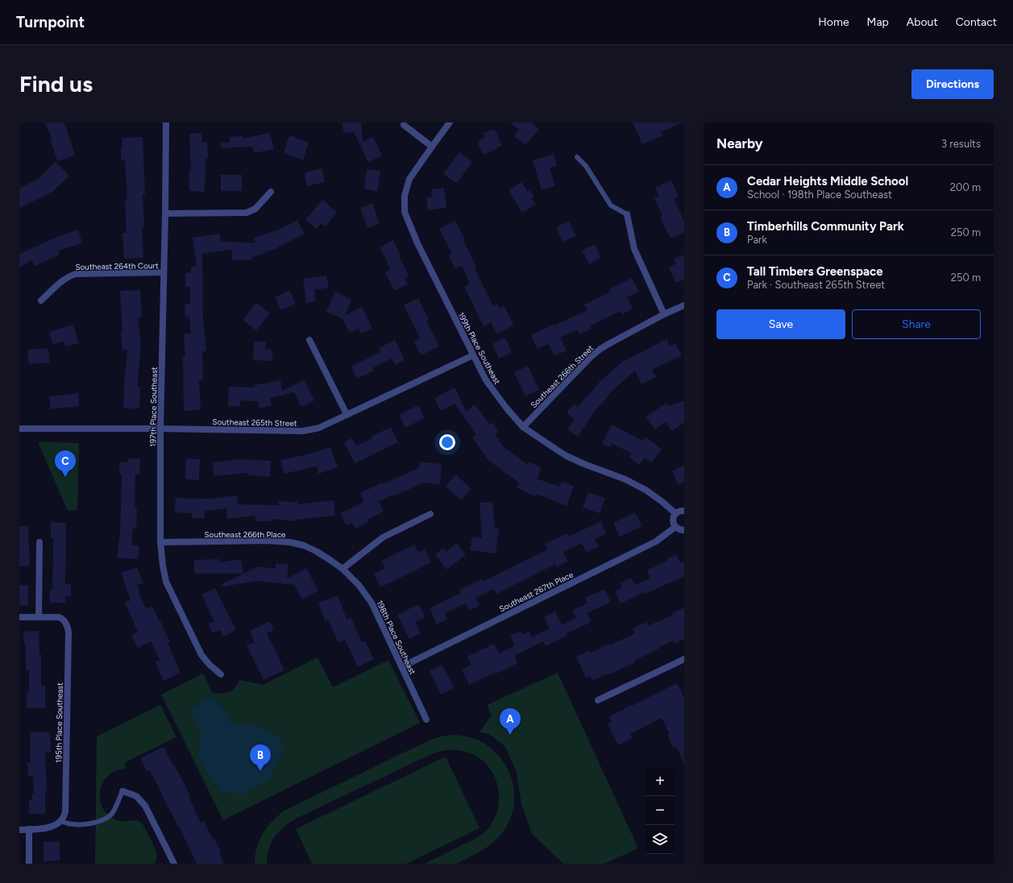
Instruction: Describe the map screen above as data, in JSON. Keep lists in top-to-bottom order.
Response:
{
  "streets": {
    "street": [
      "Southeast 264th Court",
      "199th Place Southeast",
      "Southeast 266th Street",
      "197th Place Southeast",
      "Southeast 265th Street",
      "Southeast 266th Place",
      "Southeast 267th Place",
      "198th Place Southeast",
      "195th Place Southeast"
    ]
  },
  "crossings": [
    ["Southeast 264th Court", "197th Place Southeast"],
    ["199th Place Southeast", "Southeast 266th Street"],
    ["199th Place Southeast", "Southeast 265th Street"],
    ["197th Place Southeast", "Southeast 265th Street"],
    ["197th Place Southeast", "Southeast 266th Place"],
    ["Southeast 266th Place", "198th Place Southeast"],
    ["Southeast 267th Place", "198th Place Southeast"]
  ],
  "page": {
    "header": "Turnpoint",
    "nav": [
      "Home",
      "Map",
      "About",
      "Contact"
    ],
    "buttons": [
      "Directions",
      ["Save", "Share"]
    ],
    "title": "Find us",
    "heading": ["Nearby", "3 results"],
    "list": [
      {
        "mark": "A",
        "name": "Cedar Heights Middle School",
        "note": "School · 198th Place Southeast",
        "value": "200 m"
      },
      {
        "mark": "B",
        "name": "Timberhills Community Park",
        "note": "Park",
        "value": "250 m"
      },
      {
        "mark": "C",
        "name": "Tall Timbers Greenspace",
        "note": "Park · Southeast 265th Street",
        "value": "250 m"
      }
    ],
    "pins": ["C", "A", "B"],
    "map_buttons": ["+", "−"]
  }
}
